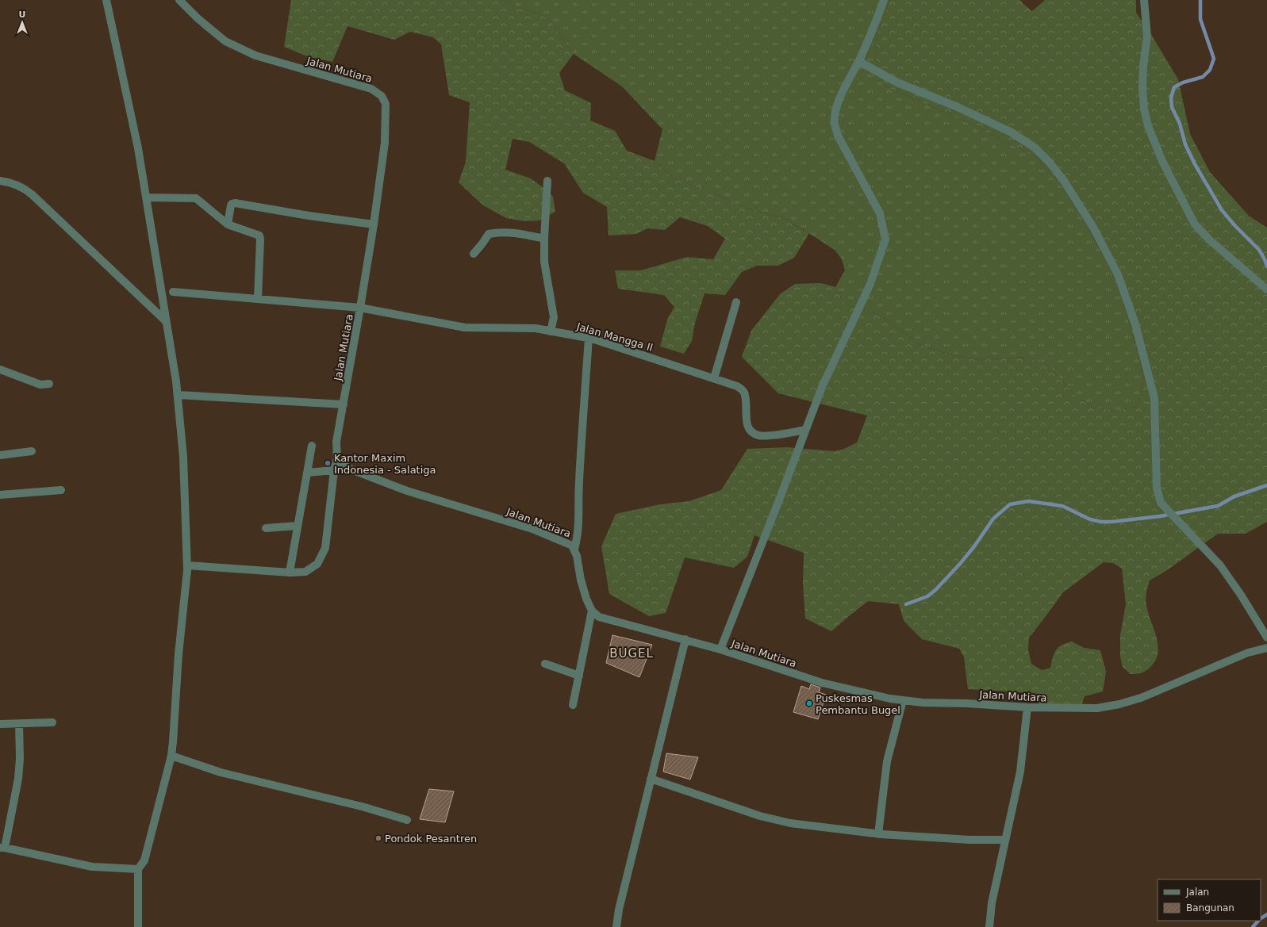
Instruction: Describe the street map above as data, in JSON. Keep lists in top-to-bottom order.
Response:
{
  "streets": {
    "street": ["Jalan Mutiara", "Jalan Mangga II"]
  },
  "crossings": [
    ["Jalan Mutiara", "Jalan Mangga II"]
  ],
  "districts": ["BUGEL"],
  "places": ["Kantor Maxim Indonesia - Salatiga", "Puskesmas Pembantu Bugel", "Pondok Pesantren"],
  "legend": ["Jalan", "Bangunan"],
  "north": "top"
}
